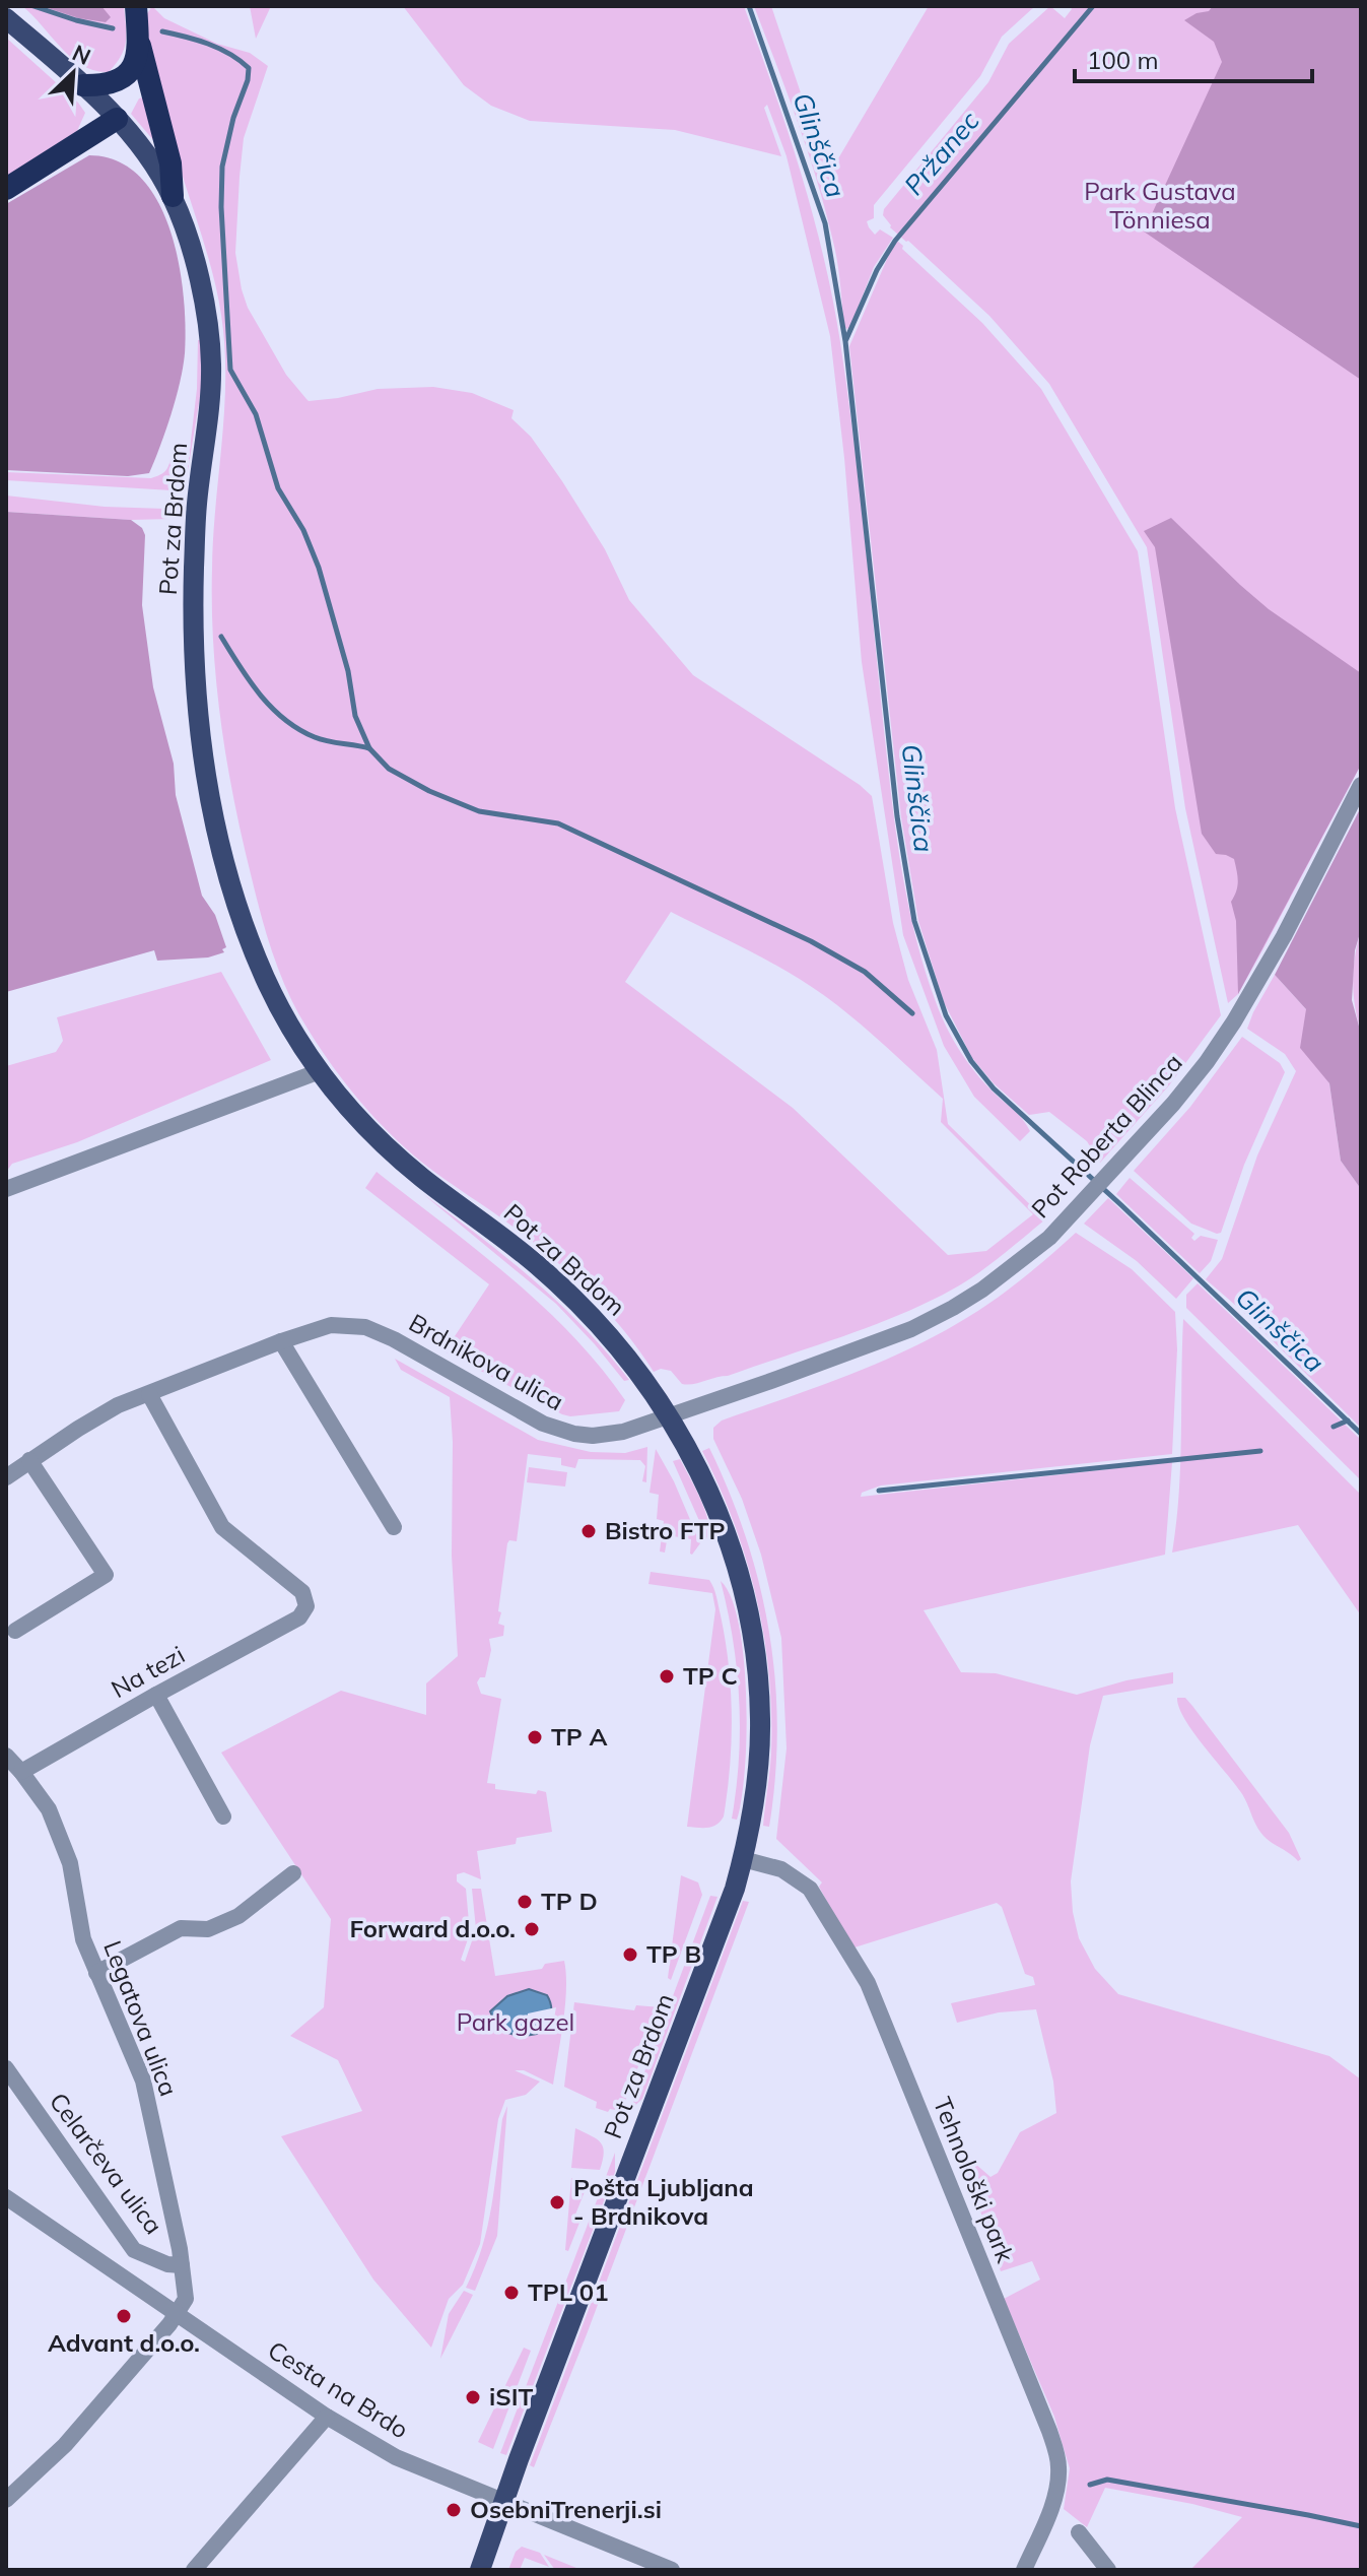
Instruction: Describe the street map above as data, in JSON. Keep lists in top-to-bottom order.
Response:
{
  "streets": {
    "main road": ["Pot za Brdom"],
    "street": [
      "Pot Roberta Blinca",
      "Brdnikova ulica",
      "Na tezi",
      "Legatova ulica",
      "Celarčeva ulica",
      "Tehnološki park",
      "Cesta na Brdo"
    ]
  },
  "crossings": [
    ["Pot za Brdom", "Pot Roberta Blinca"],
    ["Pot za Brdom", "Brdnikova ulica"],
    ["Pot za Brdom", "Tehnološki park"],
    ["Pot za Brdom", "Cesta na Brdo"],
    ["Pot Roberta Blinca", "Brdnikova ulica"],
    ["Brdnikova ulica", "Na tezi"],
    ["Na tezi", "Legatova ulica"],
    ["Legatova ulica", "Celarčeva ulica"],
    ["Legatova ulica", "Cesta na Brdo"]
  ],
  "water": ["Glinščica", "Pržanec"],
  "parks": ["Park Gustava Tönniesa", "Park gazel"],
  "places": [
    "Bistro FTP",
    "TP C",
    "TP A",
    "TP D",
    "Forward d.o.o.",
    "TP B",
    "Pošta Ljubljana - Brdnikova",
    "TPL 01",
    "Advant d.o.o.",
    "iSIT",
    "OsebniTrenerji.si"
  ],
  "scale_bar": "100 m",
  "north": "top right"
}
